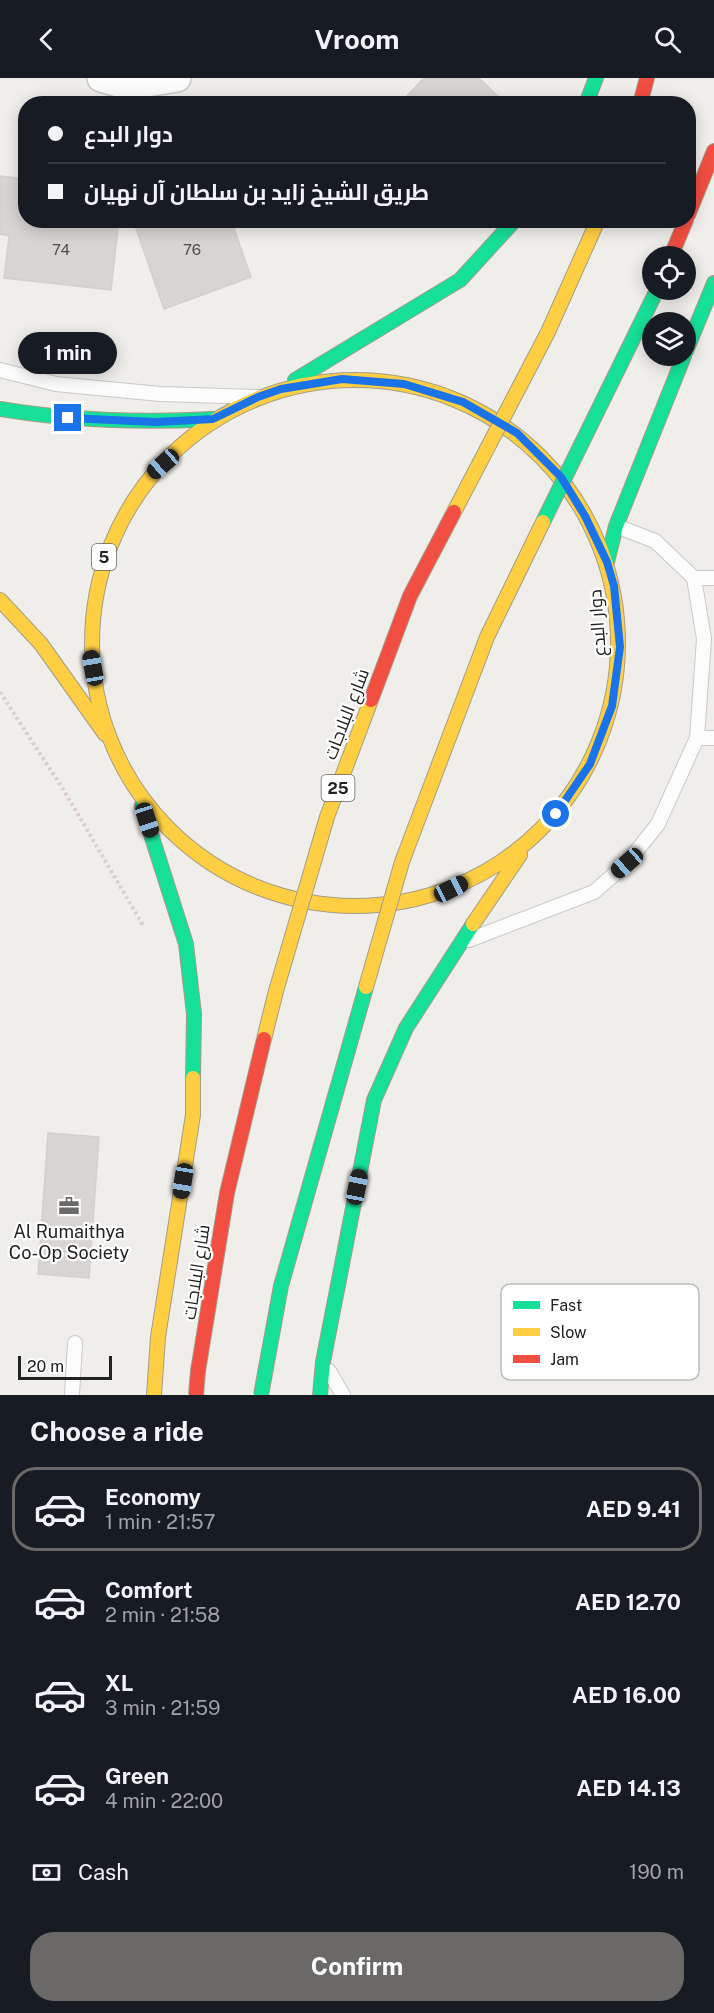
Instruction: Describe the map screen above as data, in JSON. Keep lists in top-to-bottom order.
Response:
{
  "streets": {
    "main road": [
      "5",
      "دوار البدع",
      "شارع البلاجات",
      "25"
    ]
  },
  "crossings": [
    ["5", "دوار البدع"]
  ],
  "places": {
    "office": ["Al Rumaithya Co-Op Society"]
  },
  "house_numbers": ["74", "76"],
  "legend": ["Fast", "Slow", "Jam"],
  "scale_bar": "20 m",
  "page": {
    "header": "Vroom",
    "banner": ["دوار البدع", "طريق الشيخ زايد بن سلطان آل نهيان"],
    "bubble": "1 min",
    "scale": "20 m",
    "heading": "Choose a ride",
    "list": [
      {
        "name": "Economy",
        "note": "1 min · 21:57",
        "value": "AED 9.41"
      },
      {
        "name": "Comfort",
        "note": "2 min · 21:58",
        "value": "AED 12.70"
      },
      {
        "name": "XL",
        "note": "3 min · 21:59",
        "value": "AED 16.00"
      },
      {
        "name": "Green",
        "note": "4 min · 22:00",
        "value": "AED 14.13"
      }
    ],
    "pay": ["Cash", "190 m"],
    "buttons": "Confirm"
  }
}
